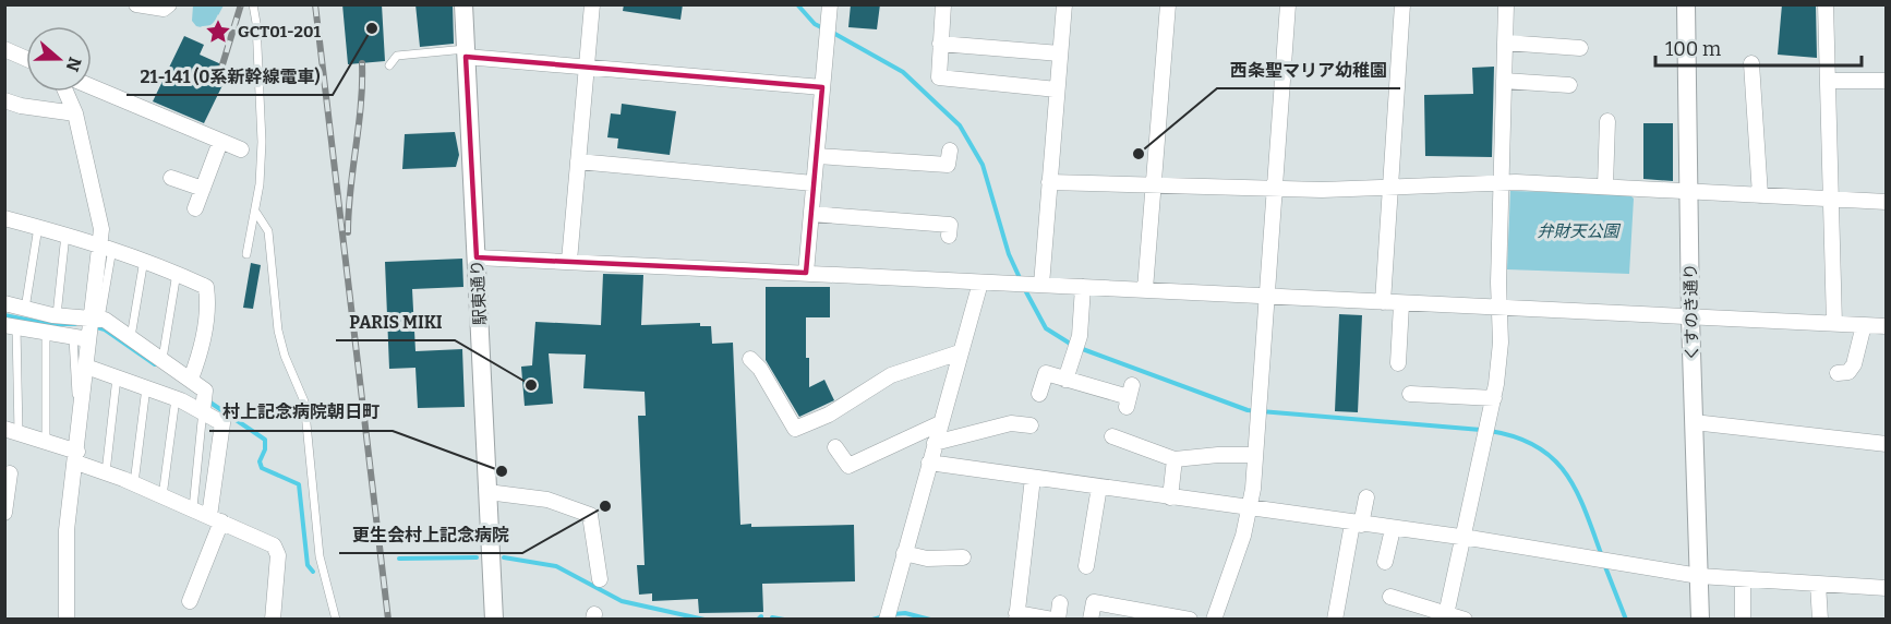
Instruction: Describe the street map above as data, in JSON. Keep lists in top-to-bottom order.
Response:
{
  "streets": {
    "street": ["駅東通り", "くすのき通り"]
  },
  "parks": ["弁財天公園"],
  "places": {
    "other": [
      "21-141 (0系新幹線電車)",
      "西条聖マリア幼稚園",
      "PARIS MIKI",
      "村上記念病院朝日町",
      "更生会村上記念病院"
    ],
    "place": ["GCT01-201"]
  },
  "scale_bar": "100 m",
  "north": "right"
}
